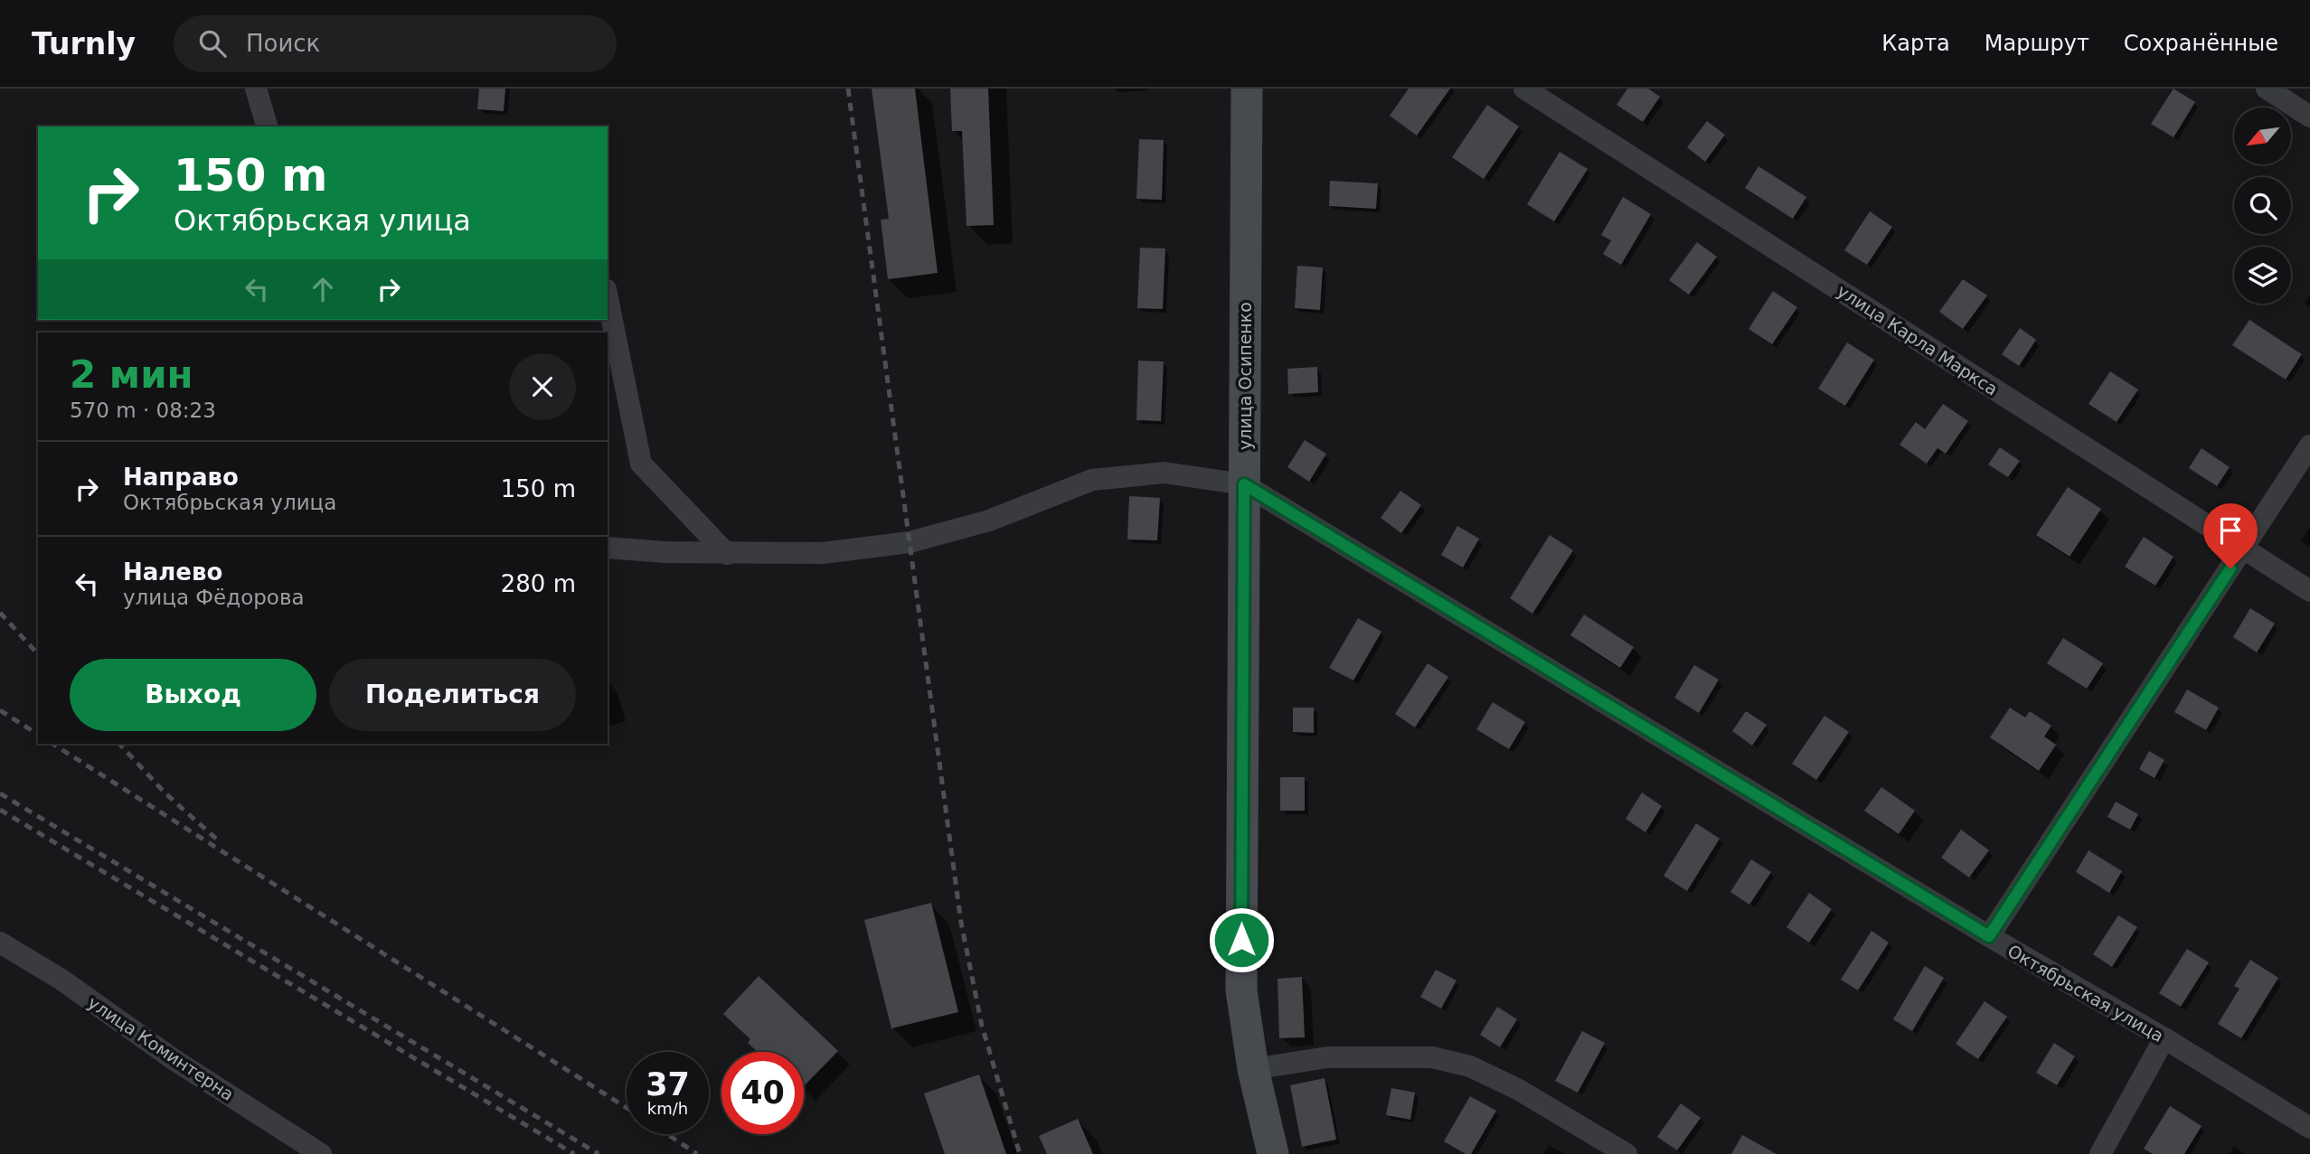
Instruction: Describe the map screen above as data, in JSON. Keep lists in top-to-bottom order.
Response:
{
  "streets": {
    "street": [
      "улица Карла Маркса",
      "улица Осипенко",
      "Октябрьская улица",
      "улица Коминтерна"
    ]
  },
  "crossings": [
    ["улица Осипенко", "Октябрьская улица"]
  ],
  "north": "bottom left",
  "page": {
    "header": "Turnly",
    "search": "Поиск",
    "nav": ["Карта", "Маршрут", "Сохранённые"],
    "turn": ["150 m", "Октябрьская улица"],
    "heading": ["2 мин", "570 m · 08:23"],
    "list": [
      {
        "name": "Направо",
        "note": "Октябрьская улица",
        "value": "150 m"
      },
      {
        "name": "Налево",
        "note": "улица Фёдорова",
        "value": "280 m"
      }
    ],
    "buttons": ["Выход", "Поделиться"],
    "speed": "37 km/h",
    "limit": "40"
  }
}
